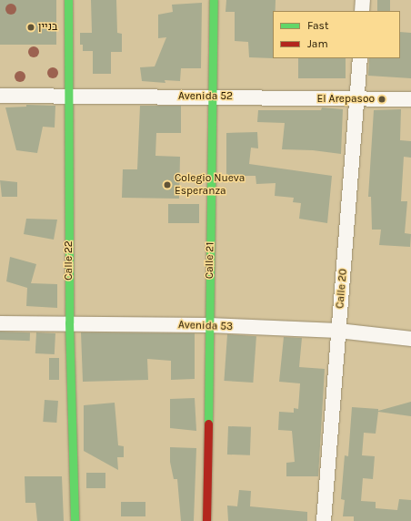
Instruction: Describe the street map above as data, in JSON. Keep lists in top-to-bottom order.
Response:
{
  "streets": {
    "street": [
      "Avenida 52",
      "Calle 22",
      "Calle 21",
      "Calle 20",
      "Avenida 53"
    ]
  },
  "crossings": [
    ["Avenida 52", "Calle 22"],
    ["Avenida 52", "Calle 21"],
    ["Avenida 52", "Calle 20"],
    ["Calle 22", "Avenida 53"],
    ["Calle 21", "Avenida 53"],
    ["Calle 20", "Avenida 53"]
  ],
  "places": ["בניין", "El Arepasoo", "Colegio Nueva Esperanza"],
  "legend": ["Fast", "Jam"]
}
